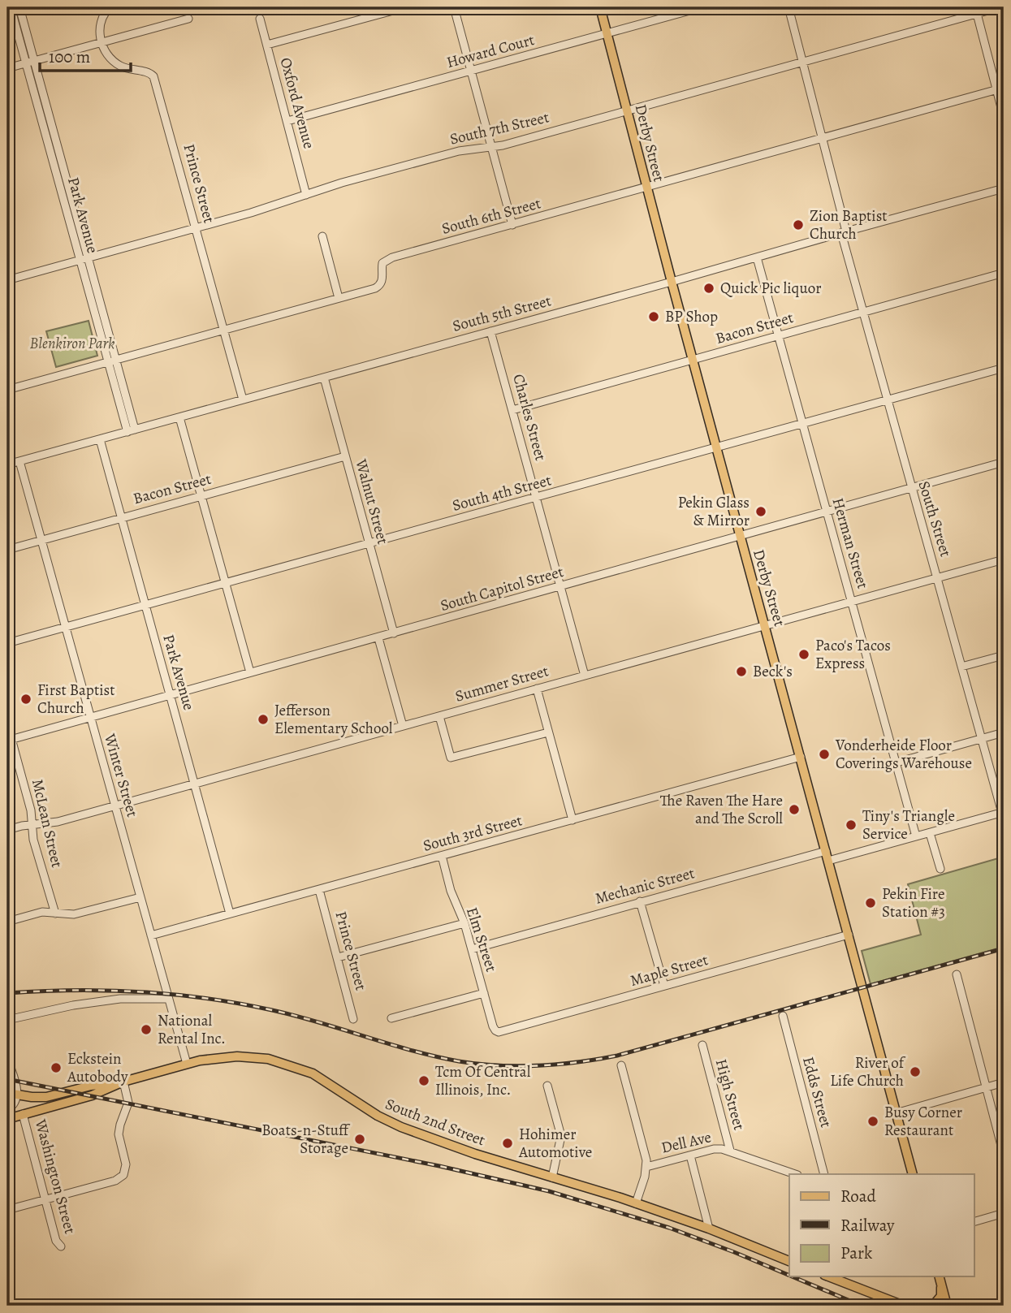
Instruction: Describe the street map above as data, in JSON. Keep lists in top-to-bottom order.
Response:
{
  "streets": {
    "main road": ["Derby Street", "South 2nd Street"],
    "street": [
      "Howard Court",
      "Oxford Avenue",
      "South 7th Street",
      "Prince Street",
      "Park Avenue",
      "South 6th Street",
      "South 5th Street",
      "Bacon Street",
      "Charles Street",
      "South 4th Street",
      "Walnut Street",
      "South Street",
      "Herman Street",
      "South Capitol Street",
      "Summer Street",
      "Winter Street",
      "McLean Street",
      "South 3rd Street",
      "Mechanic Street",
      "Elm Street",
      "Maple Street",
      "Edds Street",
      "High Street",
      "Dell Ave",
      "Washington Street"
    ]
  },
  "crossings": [
    ["Howard Court", "Oxford Avenue"],
    ["Howard Court", "Derby Street"],
    ["Oxford Avenue", "South 7th Street"],
    ["South 7th Street", "Derby Street"],
    ["South 7th Street", "Prince Street"],
    ["South 7th Street", "Park Avenue"],
    ["South 7th Street", "South Street"],
    ["Derby Street", "South 6th Street"],
    ["Derby Street", "South 5th Street"],
    ["Derby Street", "Bacon Street"],
    ["Derby Street", "South 4th Street"],
    ["Derby Street", "South Capitol Street"],
    ["Derby Street", "Summer Street"],
    ["Derby Street", "South 3rd Street"],
    ["Derby Street", "Mechanic Street"],
    ["Derby Street", "Maple Street"],
    ["Prince Street", "South 6th Street"],
    ["Prince Street", "South 5th Street"],
    ["Prince Street", "South 3rd Street"],
    ["Park Avenue", "South 6th Street"],
    ["Park Avenue", "South 5th Street"],
    ["Park Avenue", "Bacon Street"],
    ["Park Avenue", "South 4th Street"],
    ["Park Avenue", "South Capitol Street"],
    ["Park Avenue", "Summer Street"],
    ["Park Avenue", "South 3rd Street"],
    ["South 6th Street", "South Street"],
    ["South 5th Street", "Charles Street"],
    ["South 5th Street", "Walnut Street"],
    ["South 5th Street", "South Street"],
    ["South 5th Street", "Herman Street"],
    ["South 5th Street", "Winter Street"],
    ["Bacon Street", "Charles Street"],
    ["Bacon Street", "Walnut Street"],
    ["Bacon Street", "South Street"],
    ["Bacon Street", "Herman Street"],
    ["Bacon Street", "Winter Street"],
    ["Charles Street", "South 4th Street"],
    ["Charles Street", "South Capitol Street"],
    ["Charles Street", "Summer Street"],
    ["South 4th Street", "Walnut Street"],
    ["South 4th Street", "South Street"],
    ["South 4th Street", "Herman Street"],
    ["South 4th Street", "Winter Street"],
    ["Walnut Street", "South Capitol Street"],
    ["South Street", "South Capitol Street"],
    ["South Street", "Summer Street"],
    ["Herman Street", "South Capitol Street"],
    ["Herman Street", "Summer Street"],
    ["South Capitol Street", "Winter Street"],
    ["South Capitol Street", "McLean Street"],
    ["Summer Street", "Winter Street"],
    ["Summer Street", "McLean Street"],
    ["Winter Street", "South 3rd Street"],
    ["Winter Street", "South 2nd Street"],
    ["South 3rd Street", "Elm Street"],
    ["Mechanic Street", "Elm Street"],
    ["Elm Street", "Maple Street"],
    ["High Street", "Dell Ave"],
    ["South 2nd Street", "Washington Street"]
  ],
  "parks": ["Blenkiron Park"],
  "places": [
    "Zion Baptist Church",
    "Quick Pic liquor",
    "BP Shop",
    "Pekin Glass & Mirror",
    "Paco's Tacos Express",
    "Beck's",
    "First Baptist Church",
    "Jefferson Elementary School",
    "Vonderheide Floor Coverings Warehouse",
    "The Raven The Hare and The Scroll",
    "Tiny's Triangle Service",
    "Pekin Fire Station #3",
    "National Rental Inc.",
    "Eckstein Autobody",
    "River of Life Church",
    "Tcm Of Central Illinois, Inc.",
    "Busy Corner Restaurant",
    "Boats-n-Stuff Storage",
    "Hohimer Automotive"
  ],
  "legend": ["Road", "Railway", "Park"],
  "scale_bar": "100 m"
}
